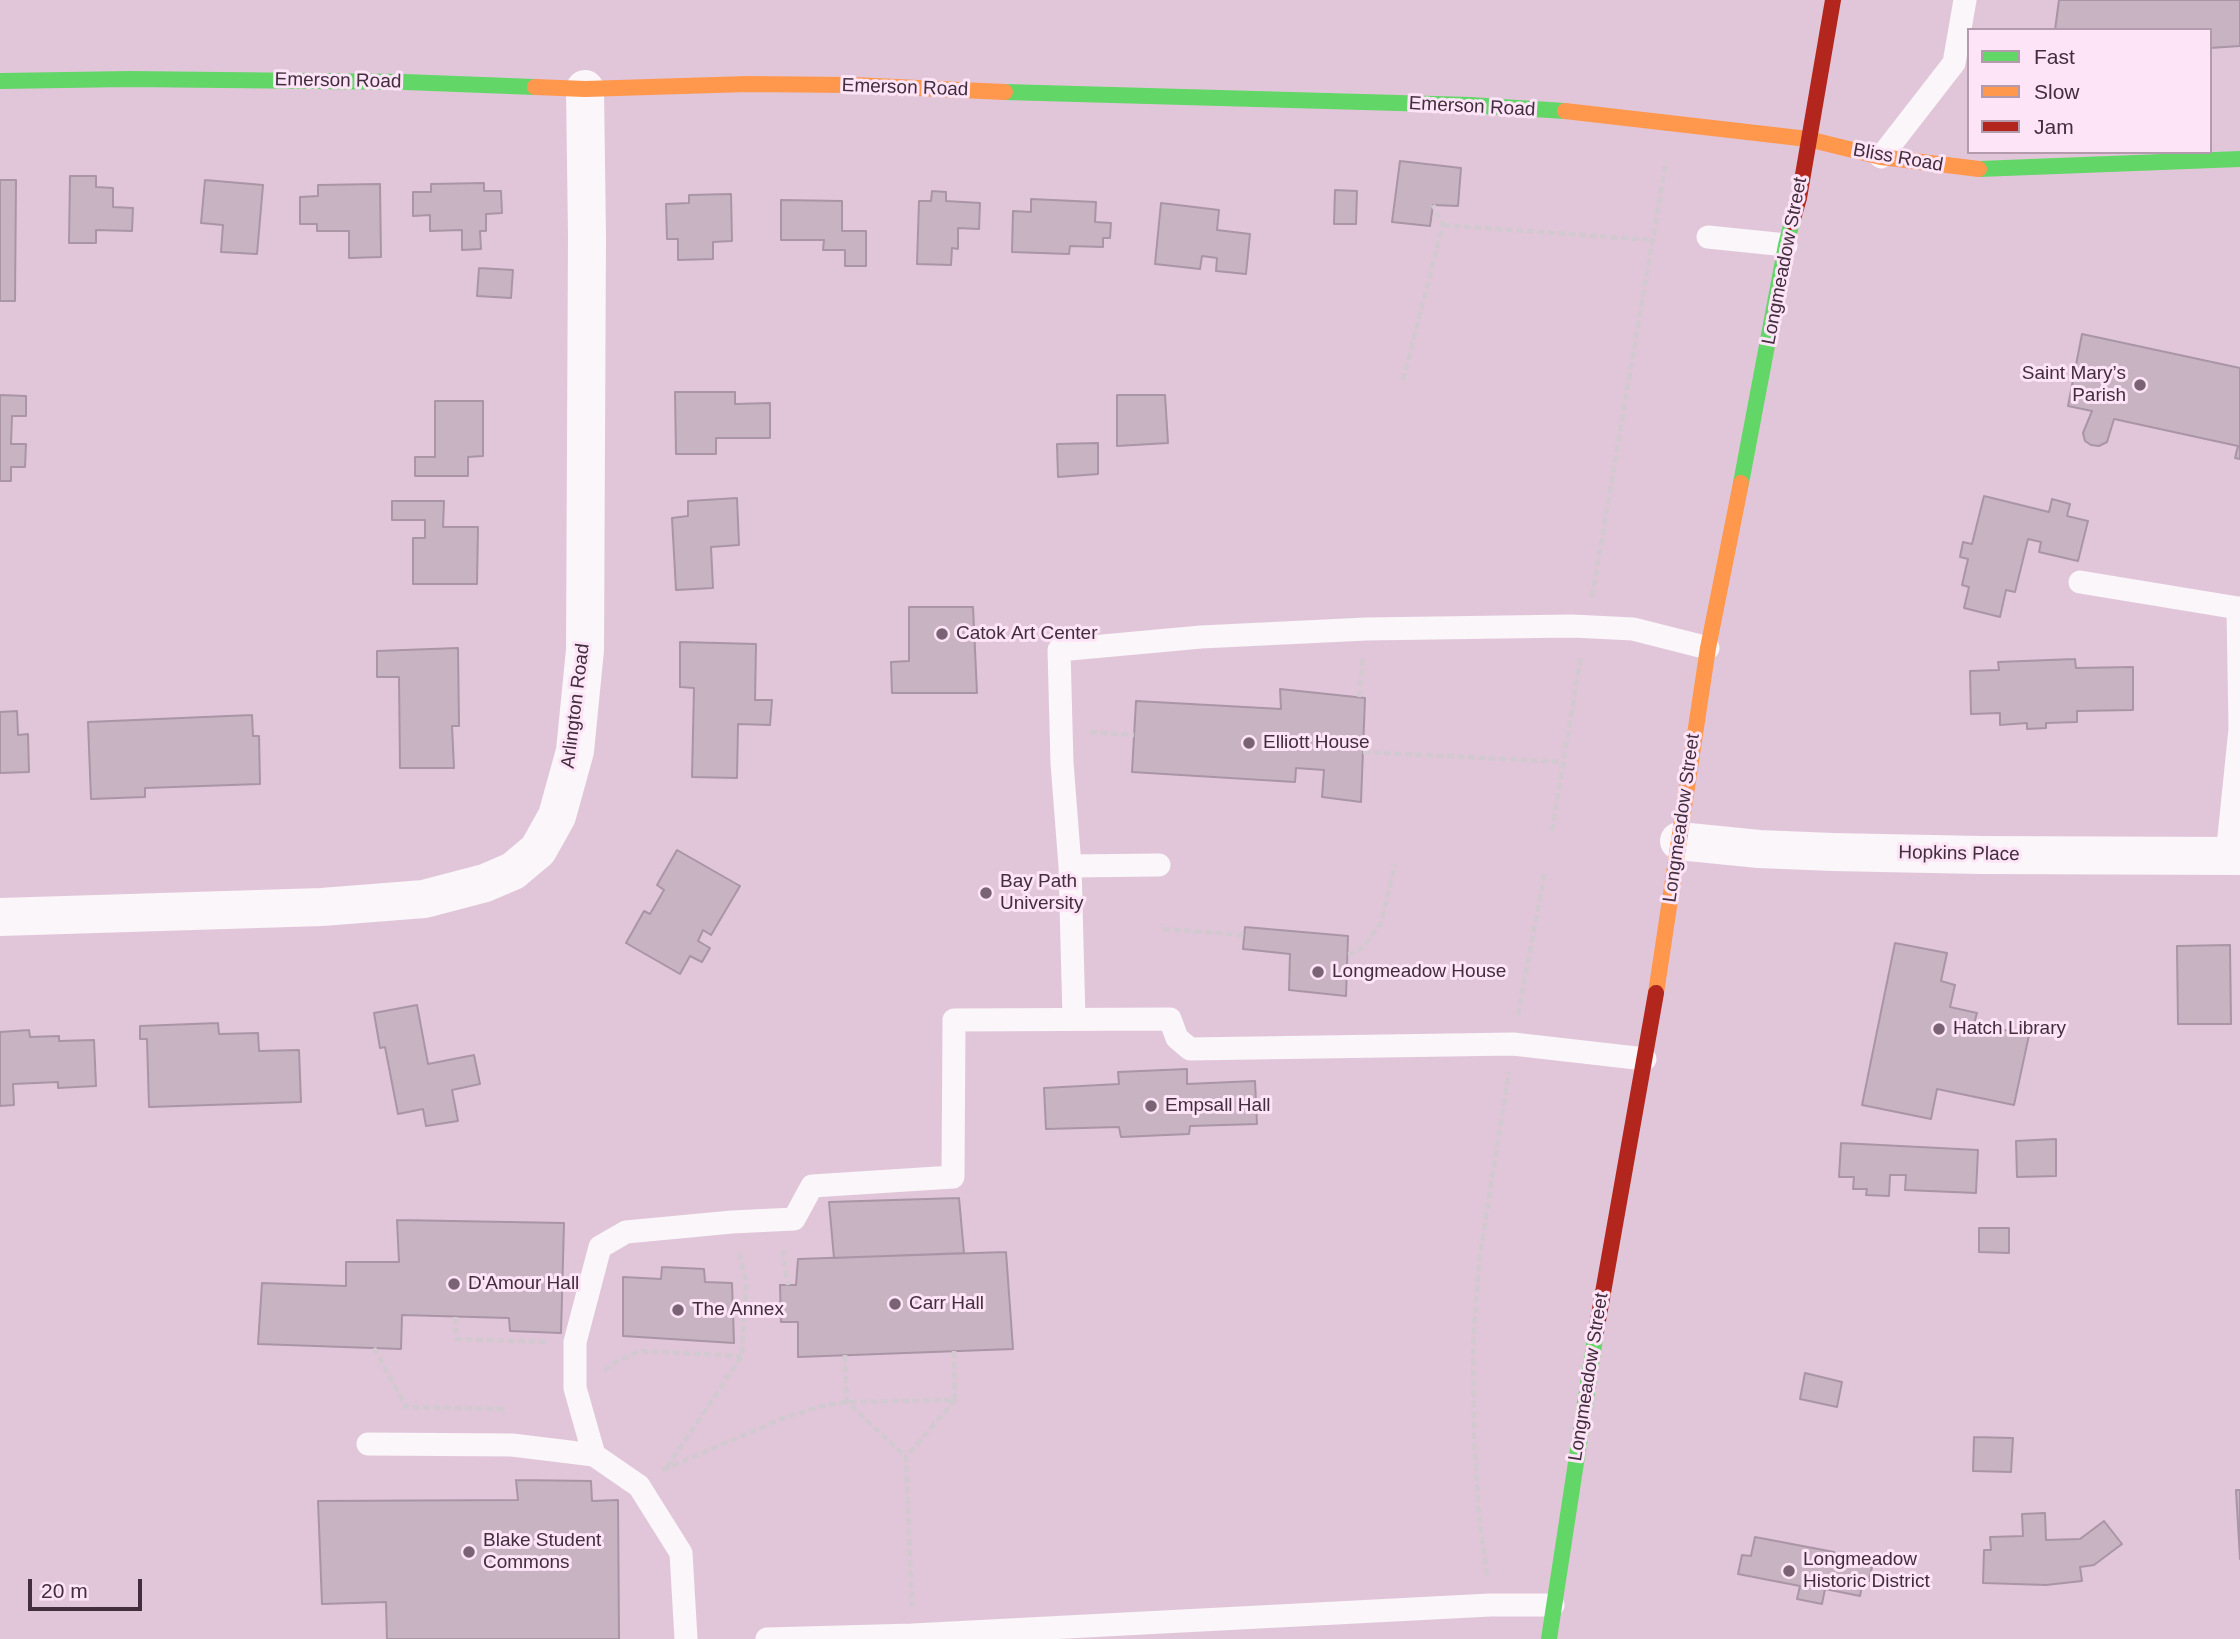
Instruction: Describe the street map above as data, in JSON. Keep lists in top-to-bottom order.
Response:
{
  "streets": {
    "main road": ["Emerson Road", "Bliss Road", "Longmeadow Street"],
    "street": ["Arlington Road", "Hopkins Place"]
  },
  "crossings": [
    ["Emerson Road", "Bliss Road"],
    ["Emerson Road", "Longmeadow Street"],
    ["Emerson Road", "Arlington Road"],
    ["Bliss Road", "Longmeadow Street"],
    ["Longmeadow Street", "Hopkins Place"]
  ],
  "places": [
    "Saint Mary’s Parish",
    "Catok Art Center",
    "Elliott House",
    "Bay Path University",
    "Longmeadow House",
    "Hatch Library",
    "Empsall Hall",
    "D'Amour Hall",
    "Carr Hall",
    "The Annex",
    "Blake Student Commons",
    "Longmeadow Historic District"
  ],
  "legend": ["Fast", "Slow", "Jam"],
  "scale_bar": "20 m"
}
